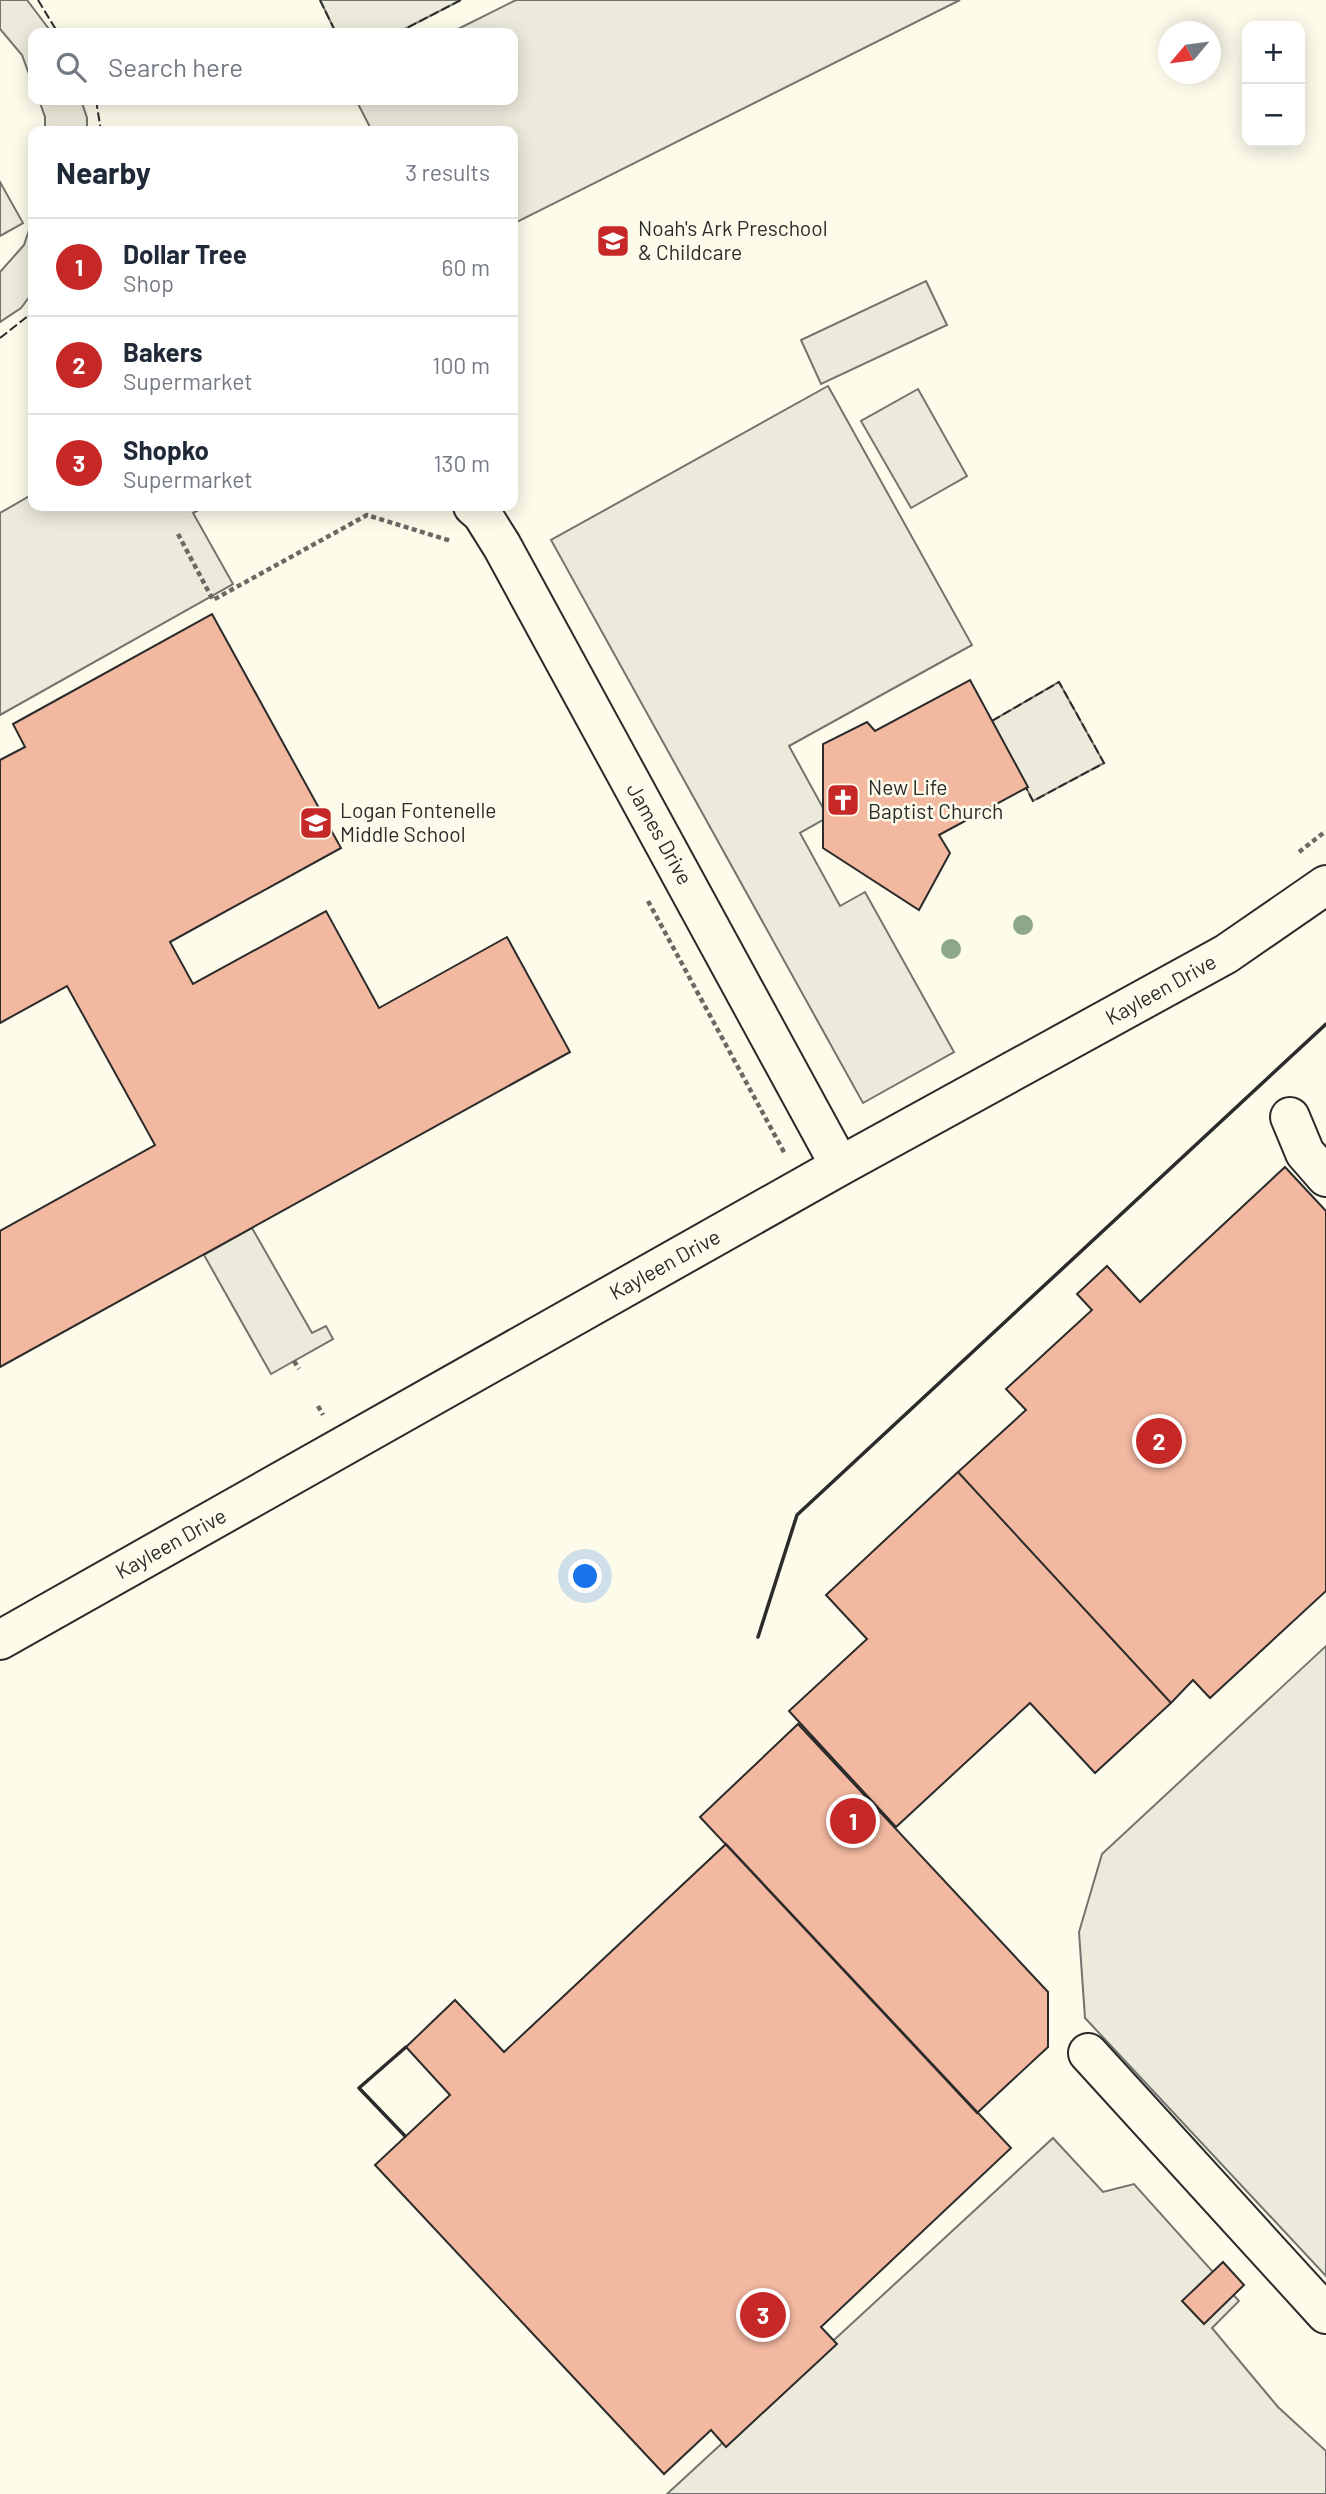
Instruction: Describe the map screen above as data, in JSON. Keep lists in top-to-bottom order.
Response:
{
  "streets": {
    "street": ["James Drive", "Kayleen Drive"]
  },
  "crossings": [
    ["James Drive", "Kayleen Drive"]
  ],
  "places": {
    "school or university": ["Noah's Ark Preschool & Childcare", "Logan Fontenelle Middle School"],
    "church": ["New Life Baptist Church"]
  },
  "north": "bottom left",
  "page": {
    "map_buttons": ["+", "−"],
    "search": "Search here",
    "heading": ["Nearby", "3 results"],
    "list": [
      {
        "mark": "1",
        "name": "Dollar Tree",
        "note": "Shop",
        "value": "60 m"
      },
      {
        "mark": "2",
        "name": "Bakers",
        "note": "Supermarket",
        "value": "100 m"
      },
      {
        "mark": "3",
        "name": "Shopko",
        "note": "Supermarket",
        "value": "130 m"
      }
    ],
    "pins": ["2", "1", "3"]
  }
}
